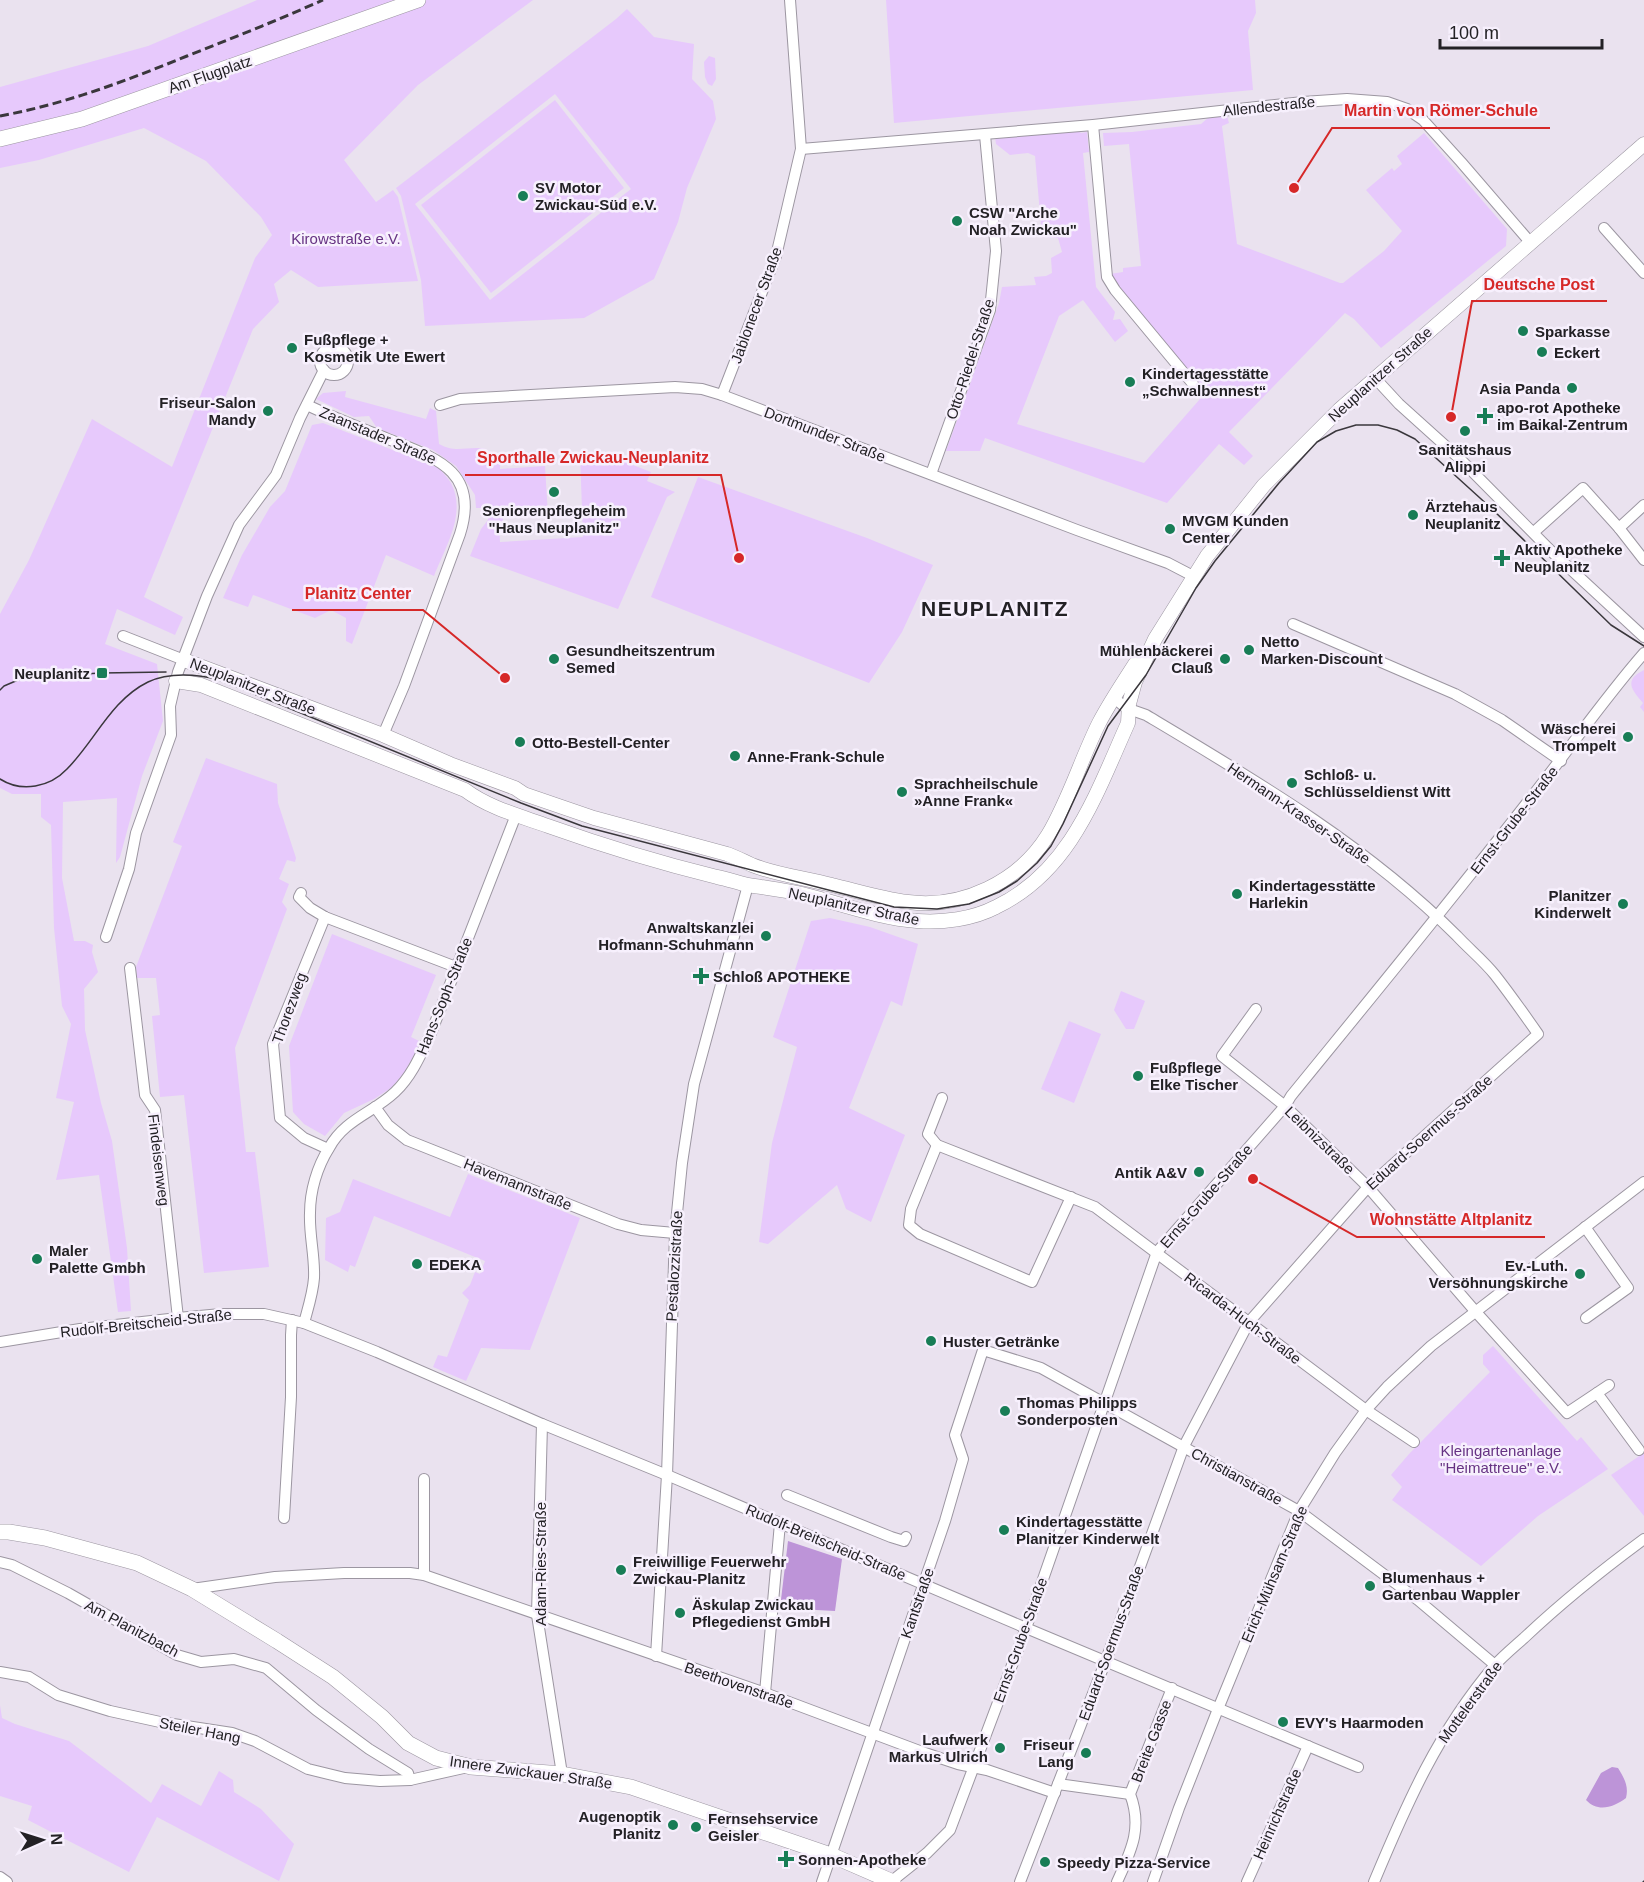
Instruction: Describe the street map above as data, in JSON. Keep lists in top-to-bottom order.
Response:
{
  "streets": {
    "main road": ["Am Flugplatz", "Innere Zwickauer Straße"],
    "street": [
      "Allendestraße",
      "Jablonecer Straße",
      "Otto-Riedel-Straße",
      "Neuplanitzer Straße",
      "Dortmunder Straße",
      "Zaanstader Straße",
      "Hermann-Krasser-Straße",
      "Ernst-Grube-Straße",
      "Hans-Soph-Straße",
      "Thorezweg",
      "Eduard-Soermus-Straße",
      "Leibnizstraße",
      "Findeisenweg",
      "Havemannstraße",
      "Pestalozzistraße",
      "Ricarda-Huch-Straße",
      "Rudolf-Breitscheid-Straße",
      "Christianstraße",
      "Adam-Ries-Straße",
      "Erich-Mühsam-Straße",
      "Kantstraße",
      "Am Planitzbach",
      "Beethovenstraße",
      "Mottelerstraße",
      "Steiler Hang",
      "Breite Gasse",
      "Heinrichstraße"
    ]
  },
  "crossings": [
    ["Allendestraße", "Jablonecer Straße"],
    ["Allendestraße", "Otto-Riedel-Straße"],
    ["Allendestraße", "Neuplanitzer Straße"],
    ["Jablonecer Straße", "Dortmunder Straße"],
    ["Otto-Riedel-Straße", "Dortmunder Straße"],
    ["Neuplanitzer Straße", "Dortmunder Straße"],
    ["Neuplanitzer Straße", "Zaanstader Straße"],
    ["Neuplanitzer Straße", "Hermann-Krasser-Straße"],
    ["Neuplanitzer Straße", "Hans-Soph-Straße"],
    ["Neuplanitzer Straße", "Pestalozzistraße"],
    ["Hermann-Krasser-Straße", "Ernst-Grube-Straße"],
    ["Hermann-Krasser-Straße", "Eduard-Soermus-Straße"],
    ["Ernst-Grube-Straße", "Leibnizstraße"],
    ["Ernst-Grube-Straße", "Ricarda-Huch-Straße"],
    ["Ernst-Grube-Straße", "Rudolf-Breitscheid-Straße"],
    ["Ernst-Grube-Straße", "Christianstraße"],
    ["Ernst-Grube-Straße", "Beethovenstraße"],
    ["Ernst-Grube-Straße", "Innere Zwickauer Straße"],
    ["Hans-Soph-Straße", "Thorezweg"],
    ["Hans-Soph-Straße", "Havemannstraße"],
    ["Hans-Soph-Straße", "Rudolf-Breitscheid-Straße"],
    ["Eduard-Soermus-Straße", "Leibnizstraße"],
    ["Eduard-Soermus-Straße", "Ricarda-Huch-Straße"],
    ["Eduard-Soermus-Straße", "Rudolf-Breitscheid-Straße"],
    ["Eduard-Soermus-Straße", "Christianstraße"],
    ["Eduard-Soermus-Straße", "Beethovenstraße"],
    ["Eduard-Soermus-Straße", "Breite Gasse"],
    ["Leibnizstraße", "Erich-Mühsam-Straße"],
    ["Findeisenweg", "Rudolf-Breitscheid-Straße"],
    ["Havemannstraße", "Pestalozzistraße"],
    ["Pestalozzistraße", "Rudolf-Breitscheid-Straße"],
    ["Pestalozzistraße", "Beethovenstraße"],
    ["Ricarda-Huch-Straße", "Erich-Mühsam-Straße"],
    ["Rudolf-Breitscheid-Straße", "Adam-Ries-Straße"],
    ["Rudolf-Breitscheid-Straße", "Erich-Mühsam-Straße"],
    ["Rudolf-Breitscheid-Straße", "Kantstraße"],
    ["Rudolf-Breitscheid-Straße", "Breite Gasse"],
    ["Rudolf-Breitscheid-Straße", "Heinrichstraße"],
    ["Christianstraße", "Erich-Mühsam-Straße"],
    ["Christianstraße", "Kantstraße"],
    ["Christianstraße", "Mottelerstraße"],
    ["Adam-Ries-Straße", "Beethovenstraße"],
    ["Adam-Ries-Straße", "Innere Zwickauer Straße"],
    ["Kantstraße", "Beethovenstraße"],
    ["Kantstraße", "Innere Zwickauer Straße"],
    ["Am Planitzbach", "Steiler Hang"],
    ["Beethovenstraße", "Breite Gasse"],
    ["Beethovenstraße", "Innere Zwickauer Straße"],
    ["Steiler Hang", "Innere Zwickauer Straße"]
  ],
  "districts": ["NEUPLANITZ"],
  "parks": ["Kirowstraße e.V.", "Kleingartenanlage \"Heimattreue\" e.V."],
  "places": {
    "other": [
      "Martin von Römer-Schule",
      "SV Motor Zwickau-Süd e.V.",
      "CSW \"Arche Noah Zwickau\"",
      "Sparkasse",
      "Fußpflege + Kosmetik Ute Ewert",
      "Eckert",
      "Kindertagesstätte „Schwalbennest“",
      "Asia Panda",
      "Friseur-Salon Mandy",
      "Deutsche Post",
      "Sanitätshaus Alippi",
      "Seniorenpflegeheim \"Haus Neuplanitz\"",
      "Ärztehaus Neuplanitz",
      "MVGM Kunden Center",
      "Sporthalle Zwickau-Neuplanitz",
      "Netto Marken-Discount",
      "Gesundheitszentrum Semed",
      "Mühlenbäckerei Clauß",
      "Planitz Center",
      "Wäscherei Trompelt",
      "Otto-Bestell-Center",
      "Anne-Frank-Schule",
      "Schloß- u. Schlüsseldienst Witt",
      "Sprachheilschule »Anne Frank«",
      "Kindertagesstätte Harlekin",
      "Planitzer Kinderwelt",
      "Anwaltskanzlei Hofmann-Schuhmann",
      "Fußpflege Elke Tischer",
      "Antik A&V",
      "Wohnstätte Altplanitz",
      "Maler Palette Gmbh",
      "EDEKA",
      "Ev.-Luth. Versöhnungskirche",
      "Huster Getränke",
      "Thomas Philipps Sonderposten",
      "Kindertagesstätte Planitzer Kinderwelt",
      "Freiwillige Feuerwehr Zwickau-Planitz",
      "Blumenhaus + Gartenbau Wappler",
      "Äskulap Zwickau Pflegedienst GmbH",
      "EVY's Haarmoden",
      "Laufwerk Markus Ulrich",
      "Friseur Lang",
      "Augenoptik Planitz",
      "Fernsehservice Geisler",
      "Speedy Pizza-Service"
    ],
    "health": [
      "apo-rot Apotheke im Baikal-Zentrum",
      "Aktiv Apotheke Neuplanitz",
      "Schloß APOTHEKE",
      "Sonnen-Apotheke"
    ],
    "transit": ["Neuplanitz"]
  },
  "scale_bar": "100 m",
  "north": "right"
}
